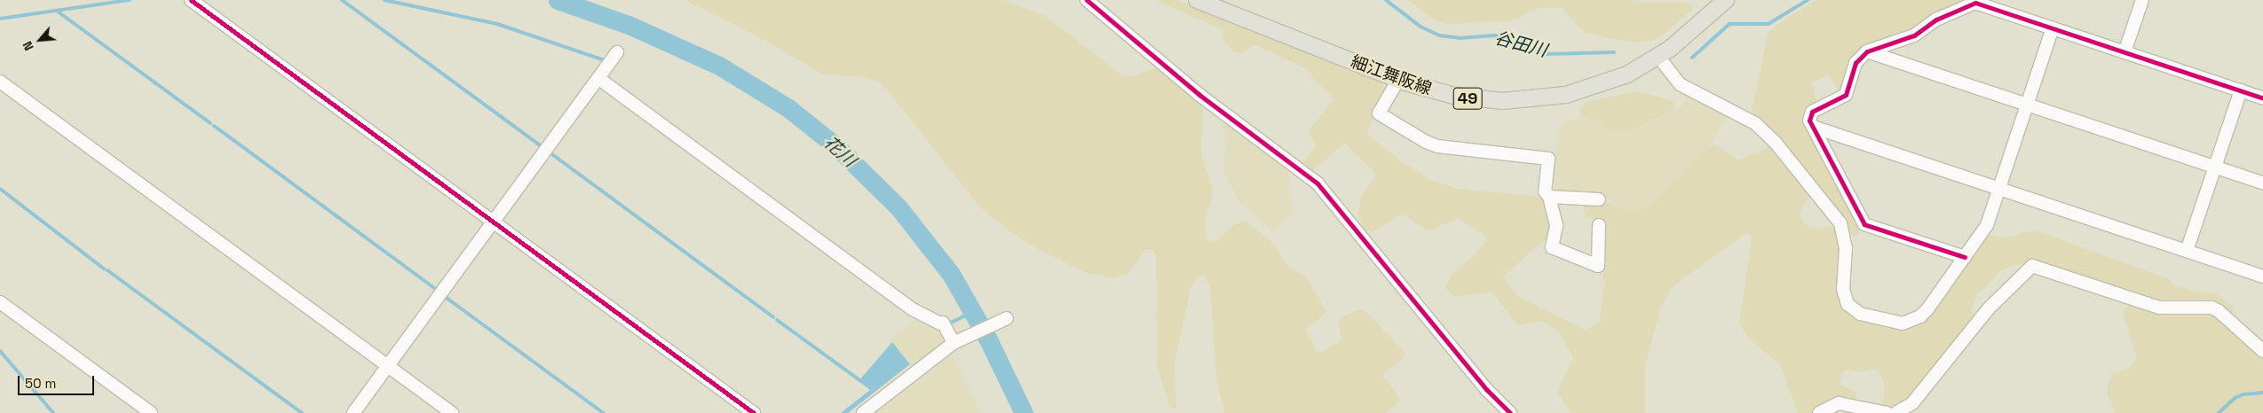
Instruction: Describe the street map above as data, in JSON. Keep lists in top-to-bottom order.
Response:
{
  "streets": {
    "main road": ["細江舞阪線", "49"]
  },
  "water": ["谷田川", "花川"],
  "scale_bar": "50 m",
  "north": "bottom left"
}
